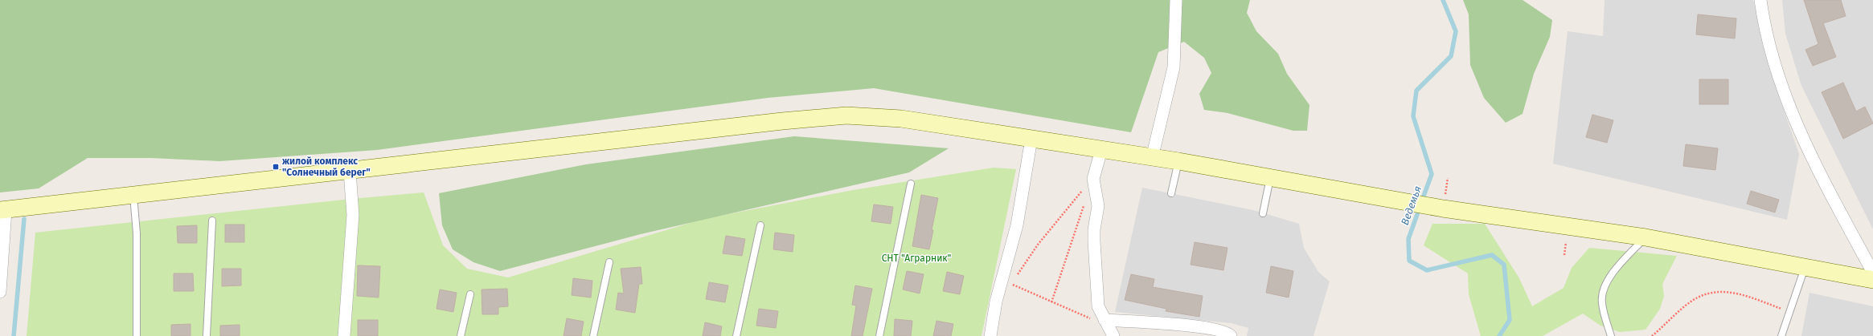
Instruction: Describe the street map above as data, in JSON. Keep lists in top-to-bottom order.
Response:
{
  "water": ["Ведемья"],
  "parks": ["СНТ \"Аграрник\""],
  "places": {
    "transit": ["жилой комплекс \"Солнечный берег\""]
  }
}
